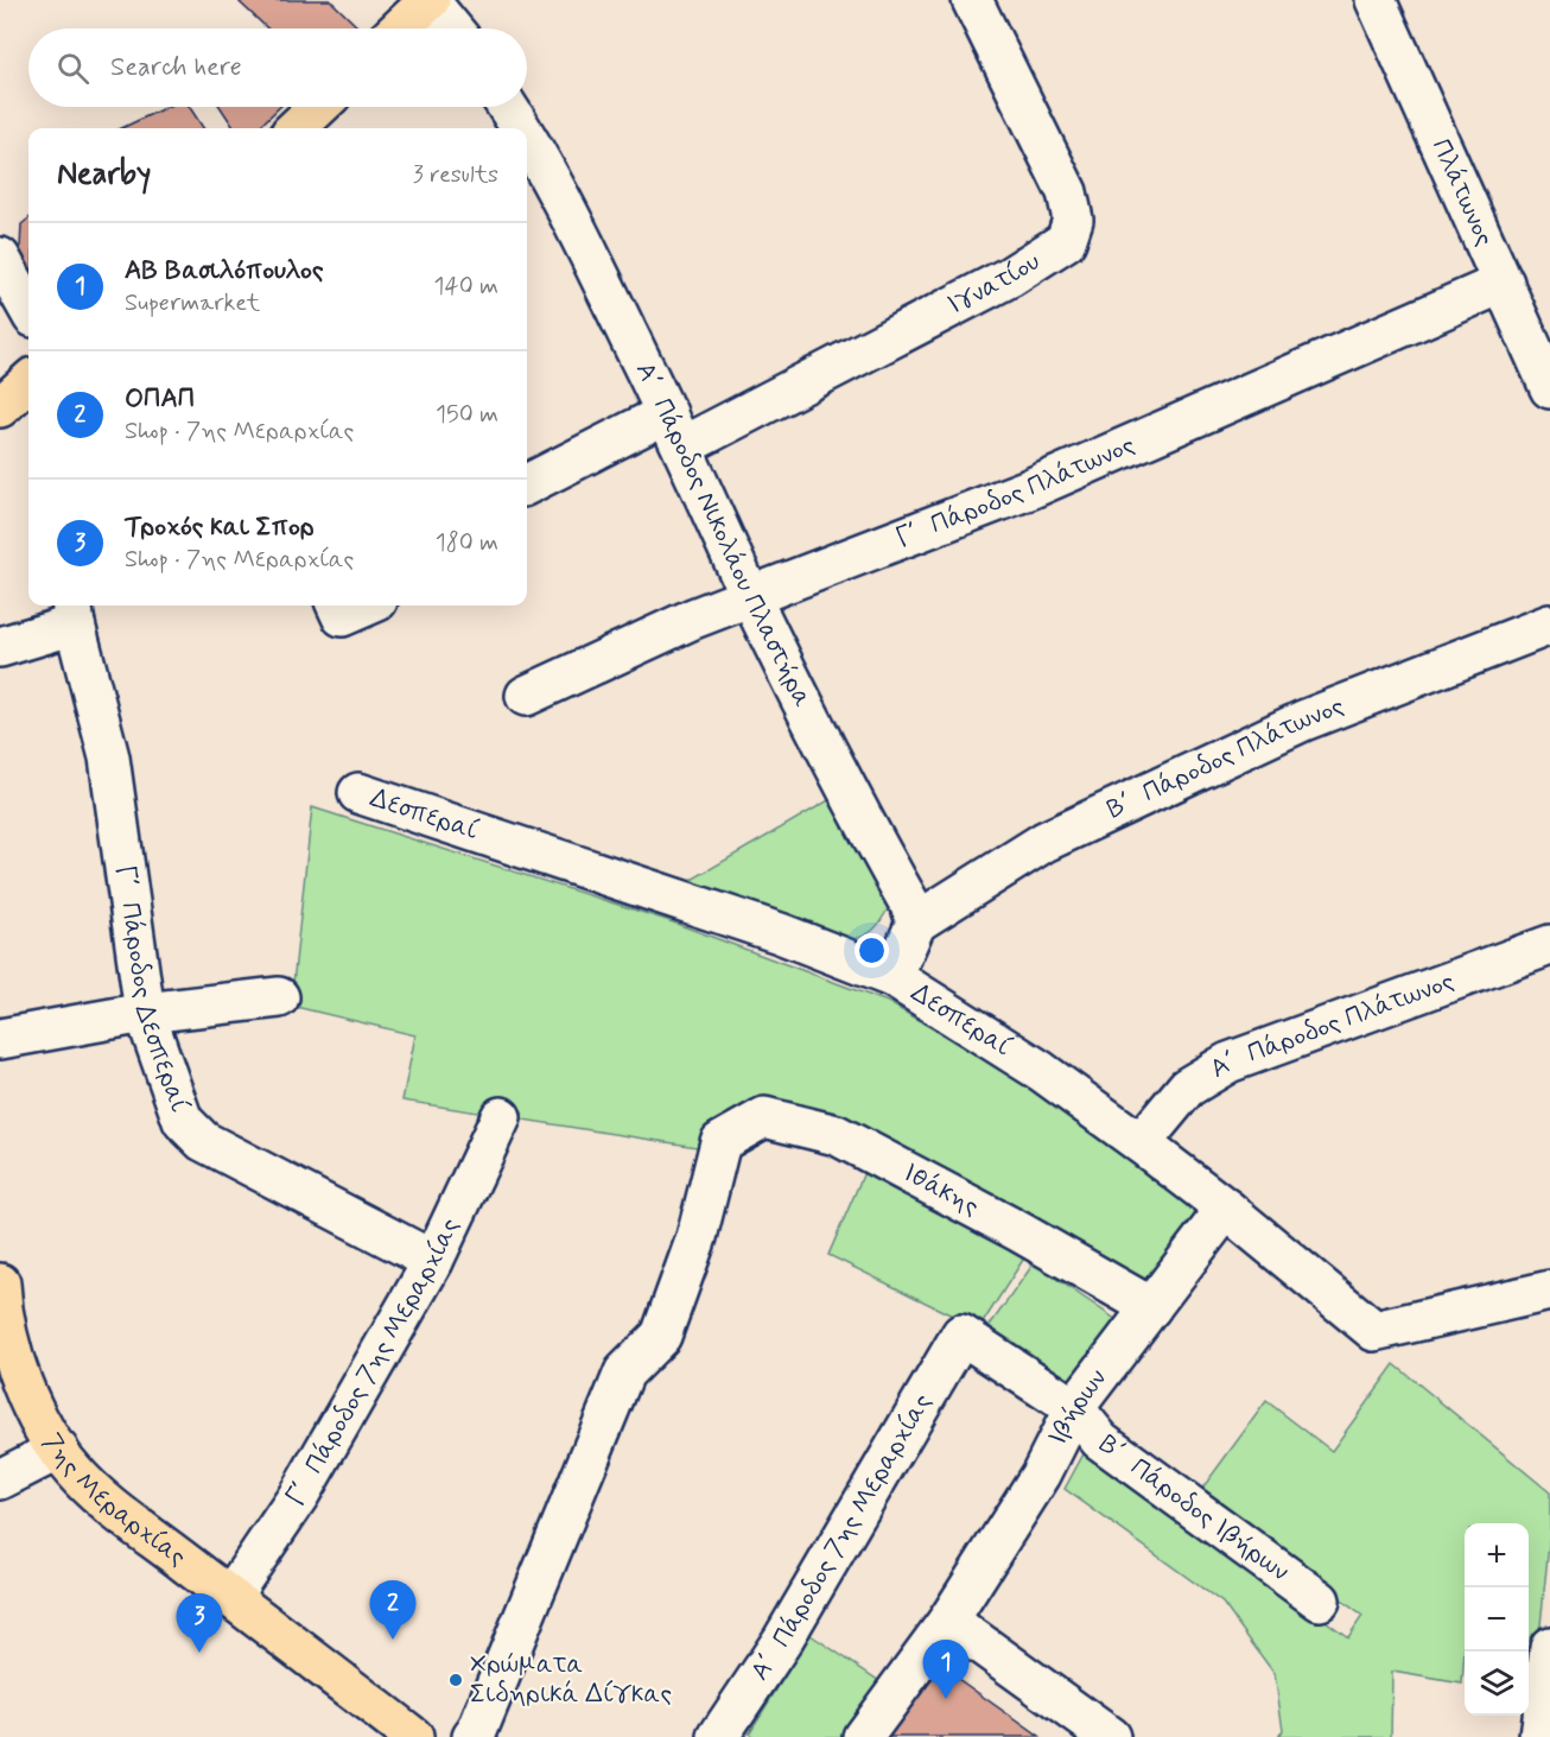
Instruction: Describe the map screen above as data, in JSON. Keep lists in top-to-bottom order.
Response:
{
  "streets": {
    "main road": ["7ης Μεραρχίας"],
    "street": [
      "Πλάτωνος",
      "Ιγνατίου",
      "Γ΄ Πάροδος Πλάτωνος",
      "Α΄ Πάροδος Νικολάου Πλαστήρα",
      "Β΄ Πάροδος Πλάτωνος",
      "Δεσπεραί",
      "Γ΄ Πάροδος Δεσπεραί",
      "Α΄ Πάροδος Πλάτωνος",
      "Ιθάκης",
      "Γ΄ Πάροδος 7ης Μεραρχίας",
      "Ιβήρων",
      "Β΄ Πάροδος Ιβήρων",
      "Α΄ Πάροδος 7ης Μεραρχίας"
    ]
  },
  "crossings": [
    ["Πλάτωνος", "Γ΄ Πάροδος Πλάτωνος"],
    ["Ιγνατίου", "Α΄ Πάροδος Νικολάου Πλαστήρα"],
    ["Γ΄ Πάροδος Πλάτωνος", "Α΄ Πάροδος Νικολάου Πλαστήρα"],
    ["Α΄ Πάροδος Νικολάου Πλαστήρα", "Β΄ Πάροδος Πλάτωνος"],
    ["Δεσπεραί", "Α΄ Πάροδος Πλάτωνος"],
    ["Δεσπεραί", "Ιβήρων"],
    ["Γ΄ Πάροδος Δεσπεραί", "Γ΄ Πάροδος 7ης Μεραρχίας"],
    ["Ιθάκης", "Ιβήρων"],
    ["Γ΄ Πάροδος 7ης Μεραρχίας", "7ης Μεραρχίας"],
    ["Ιβήρων", "Β΄ Πάροδος Ιβήρων"],
    ["Β΄ Πάροδος Ιβήρων", "Α΄ Πάροδος 7ης Μεραρχίας"]
  ],
  "places": ["Χρώματα Σιδηρικά Δίγκας"],
  "page": {
    "search": "Search here",
    "heading": ["Nearby", "3 results"],
    "list": [
      {
        "mark": "1",
        "name": "ΑΒ Βασιλόπουλος",
        "note": "Supermarket",
        "value": "140 m"
      },
      {
        "mark": "2",
        "name": "ΟΠΑΠ",
        "note": "Shop · 7ης Μεραρχίας",
        "value": "150 m"
      },
      {
        "mark": "3",
        "name": "Τροχός και Σπορ",
        "note": "Shop · 7ης Μεραρχίας",
        "value": "180 m"
      }
    ],
    "map_buttons": ["+", "−"],
    "pins": ["2", "3", "1"]
  }
}
